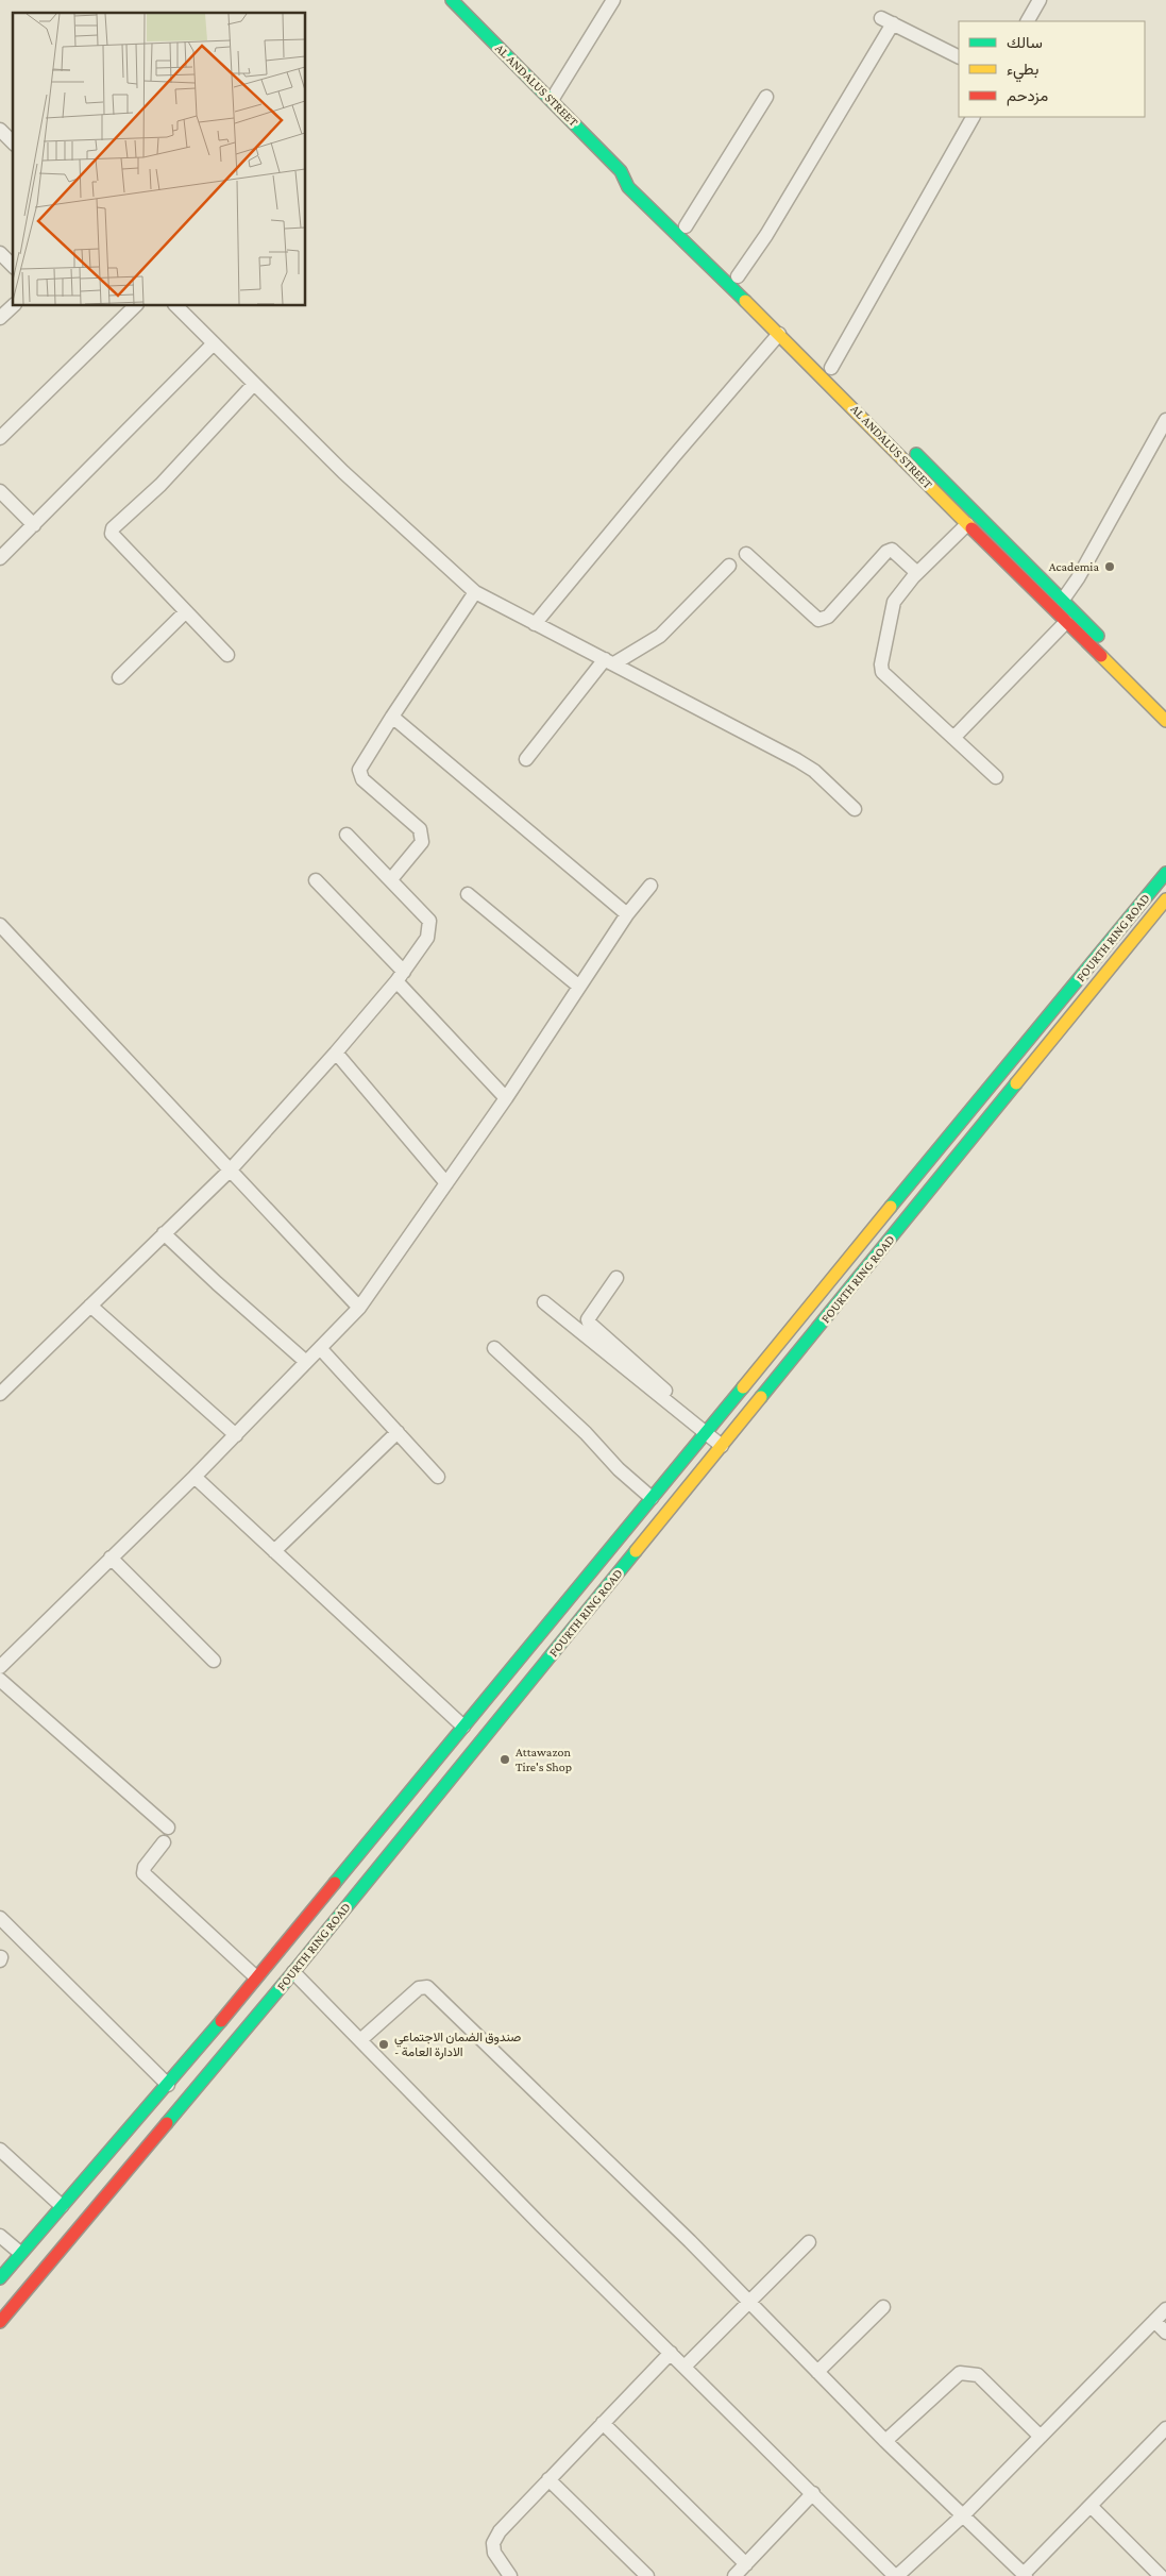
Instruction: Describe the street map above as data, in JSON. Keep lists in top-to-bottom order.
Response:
{
  "streets": {
    "main road": ["AL ANDALUS STREET", "FOURTH RING ROAD"]
  },
  "places": ["Academia", "Attawazon Tire's Shop", "صندوق الضمان الاجتماعي - الادارة العامة"],
  "legend": ["سالك", "بطيء", "مزدحم"]
}
